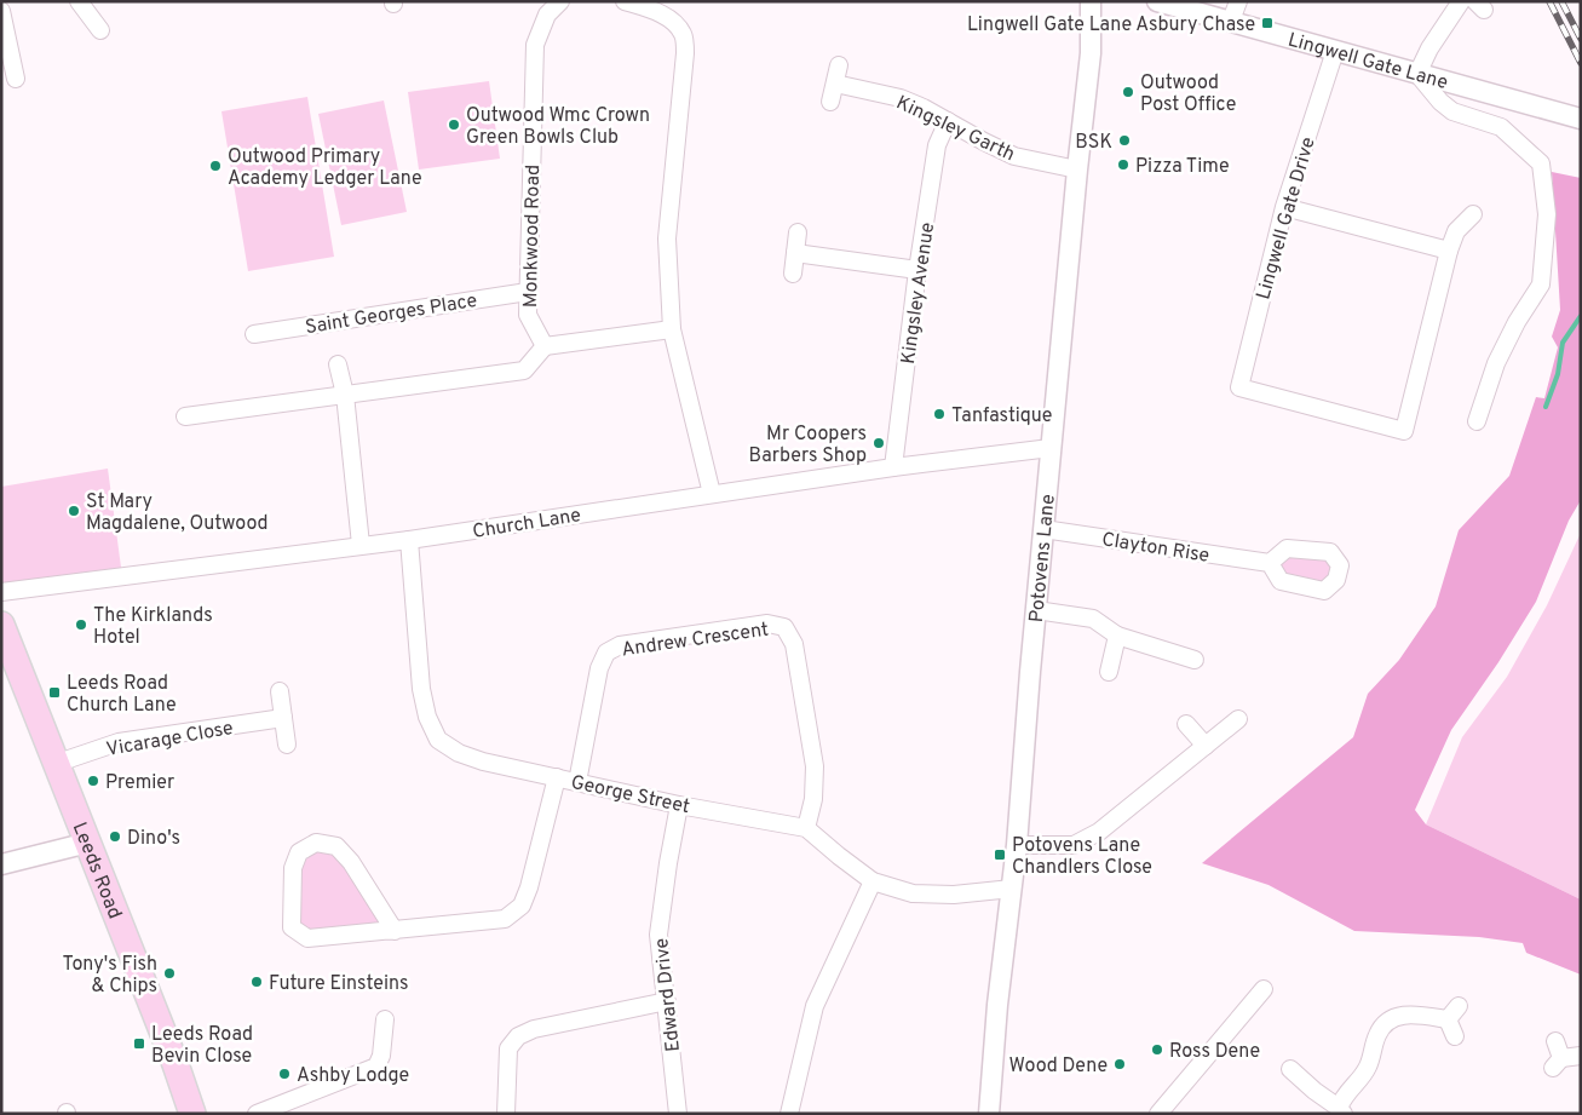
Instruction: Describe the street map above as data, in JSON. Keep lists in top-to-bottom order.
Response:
{
  "streets": {
    "main road": ["Leeds Road"],
    "street": [
      "Lingwell Gate Lane",
      "Kingsley Garth",
      "Lingwell Gate Drive",
      "Monkwood Road",
      "Kingsley Avenue",
      "Saint Georges Place",
      "Church Lane",
      "Clayton Rise",
      "Potovens Lane",
      "Andrew Crescent",
      "Vicarage Close",
      "George Street",
      "Edward Drive"
    ]
  },
  "crossings": [
    ["Lingwell Gate Lane", "Lingwell Gate Drive"],
    ["Kingsley Garth", "Kingsley Avenue"],
    ["Kingsley Garth", "Potovens Lane"],
    ["Monkwood Road", "Saint Georges Place"],
    ["Kingsley Avenue", "Church Lane"],
    ["Church Lane", "Potovens Lane"],
    ["Church Lane", "George Street"],
    ["Clayton Rise", "Potovens Lane"],
    ["Andrew Crescent", "George Street"],
    ["Vicarage Close", "Leeds Road"],
    ["George Street", "Edward Drive"]
  ],
  "places": {
    "transit": [
      "Lingwell Gate Lane Asbury Chase",
      "Leeds Road Church Lane",
      "Potovens Lane Chandlers Close",
      "Leeds Road Bevin Close"
    ],
    "other": [
      "Outwood Post Office",
      "Outwood Wmc Crown Green Bowls Club",
      "BSK",
      "Pizza Time",
      "Outwood Primary Academy Ledger Lane",
      "Tanfastique",
      "Mr Coopers Barbers Shop",
      "St Mary Magdalene, Outwood",
      "The Kirklands Hotel",
      "Premier",
      "Dino's",
      "Tony's Fish & Chips",
      "Future Einsteins",
      "Ross Dene",
      "Wood Dene",
      "Ashby Lodge"
    ]
  }
}
